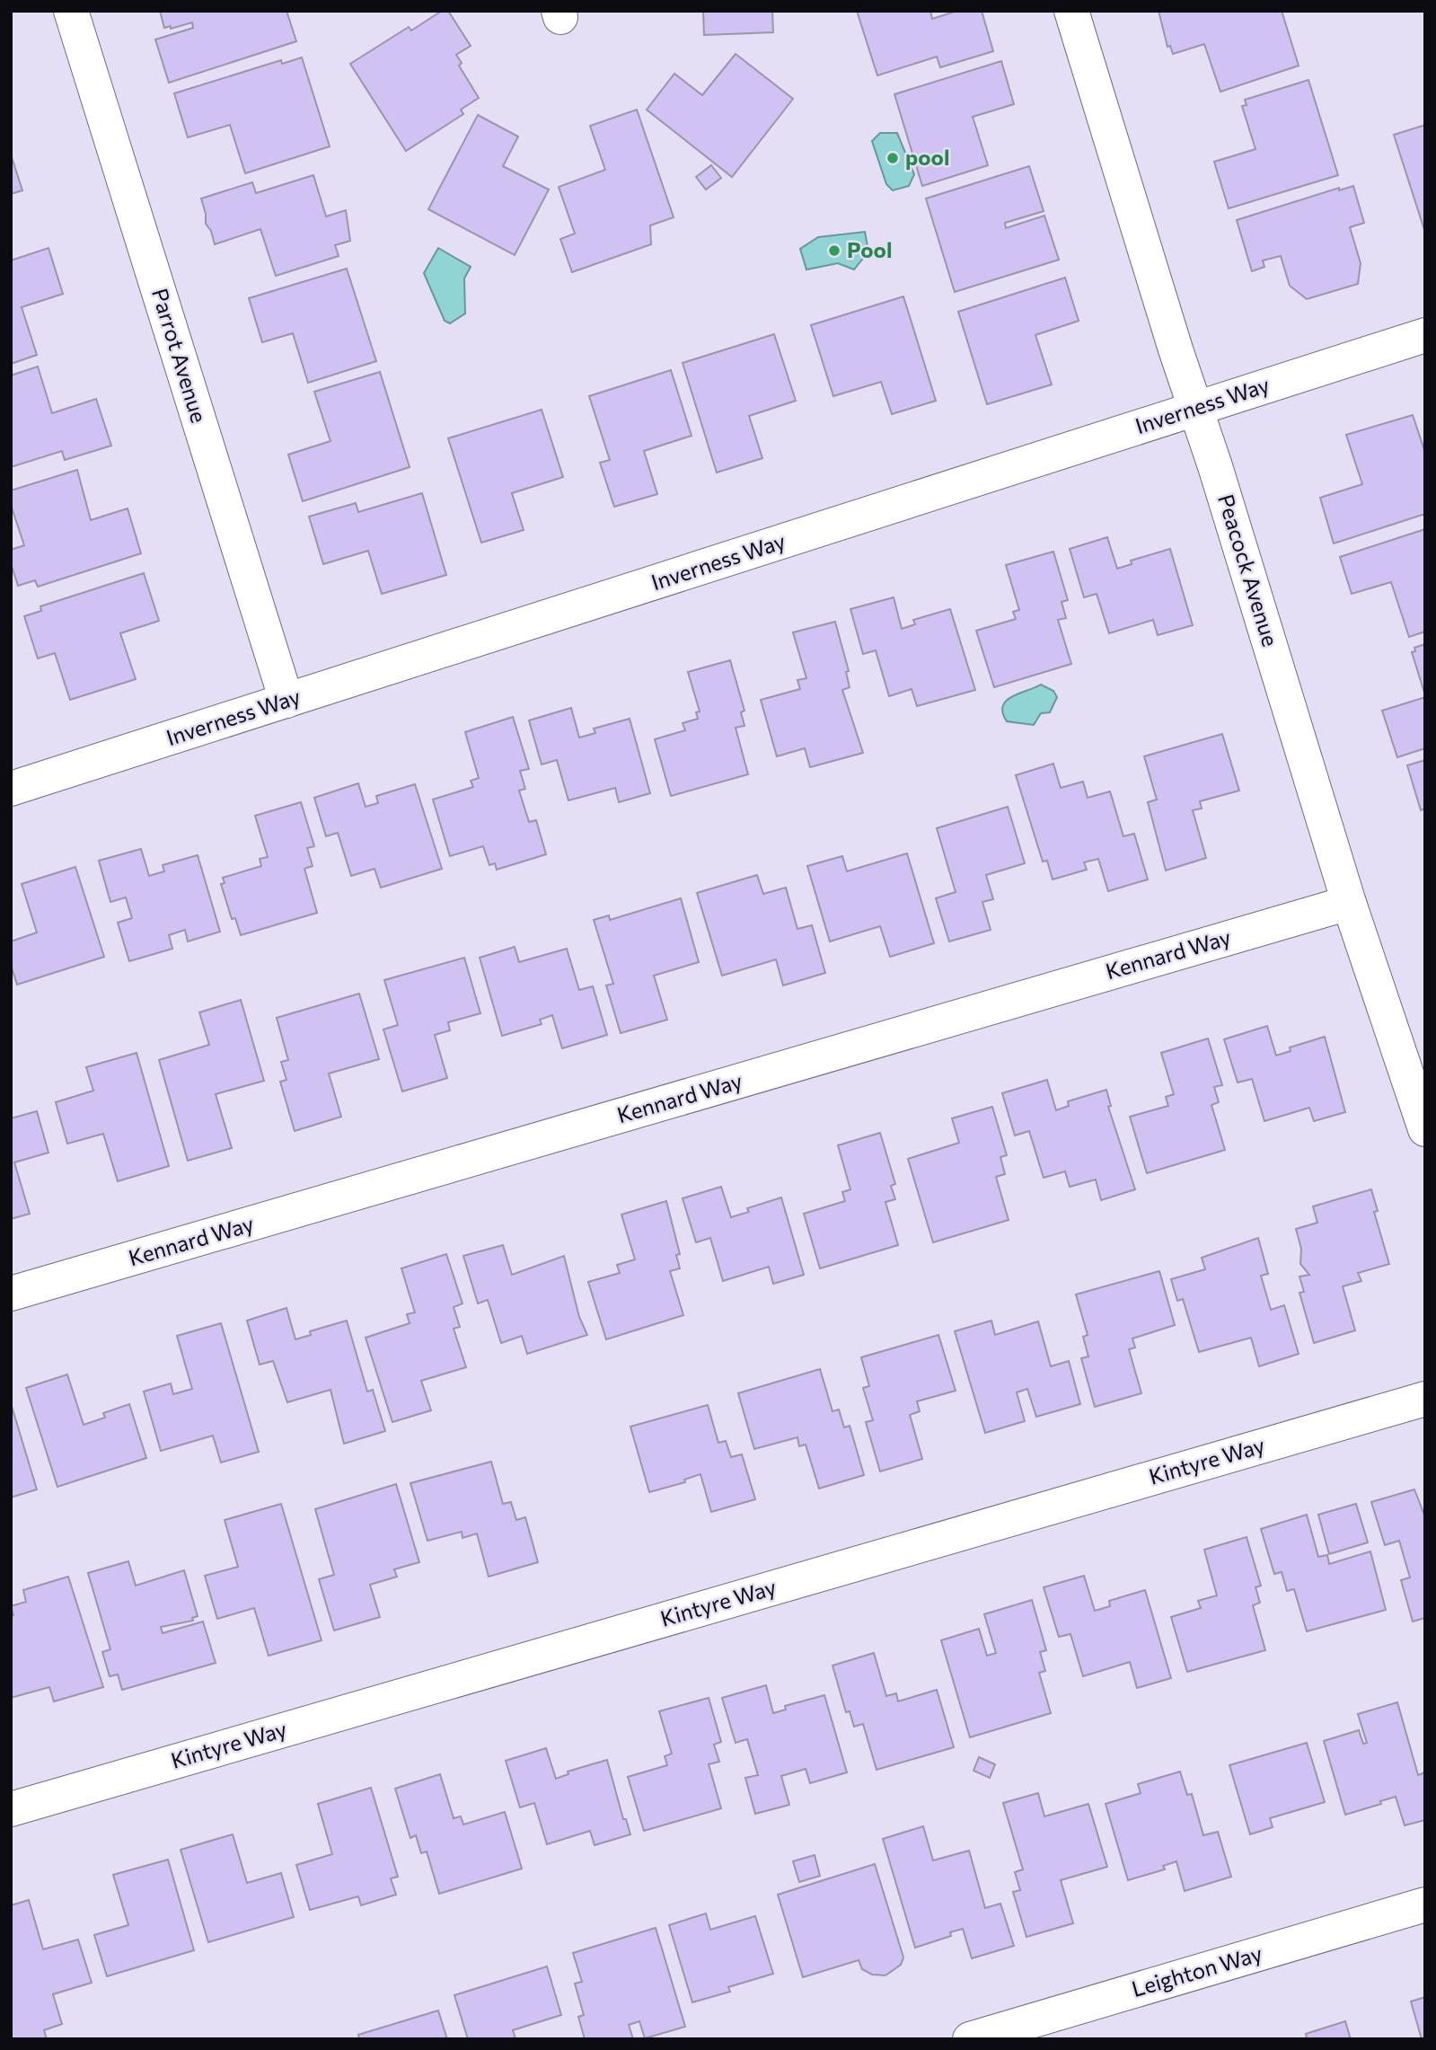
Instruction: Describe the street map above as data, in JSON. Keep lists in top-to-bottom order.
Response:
{
  "streets": {
    "street": [
      "Parrot Avenue",
      "Inverness Way",
      "Peacock Avenue",
      "Kennard Way",
      "Kintyre Way",
      "Leighton Way"
    ]
  },
  "crossings": [
    ["Parrot Avenue", "Inverness Way"],
    ["Inverness Way", "Peacock Avenue"],
    ["Peacock Avenue", "Kennard Way"]
  ],
  "places": ["pool", "Pool"]
}
